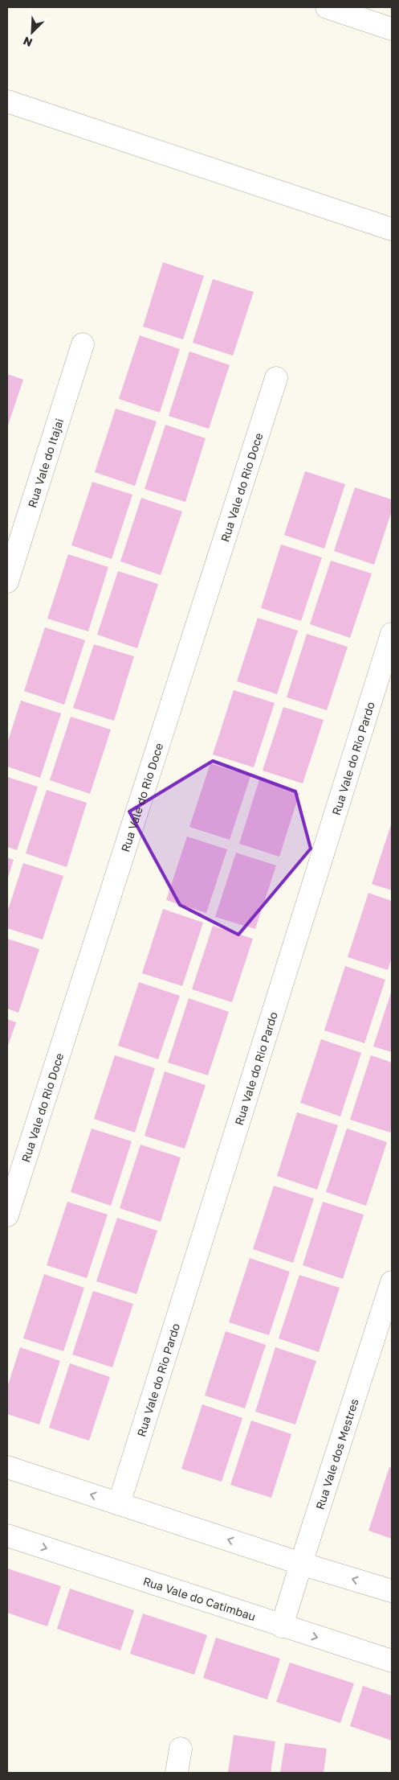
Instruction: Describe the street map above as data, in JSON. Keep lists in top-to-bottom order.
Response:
{
  "streets": {
    "street": [
      "Rua Vale do Itajai",
      "Rua Vale do Rio Doce",
      "Rua Vale do Rio Pardo",
      "Rua Vale dos Mestres",
      "Rua Vale do Catimbau"
    ]
  },
  "crossings": [
    ["Rua Vale dos Mestres", "Rua Vale do Catimbau"]
  ],
  "north": "bottom left"
}
